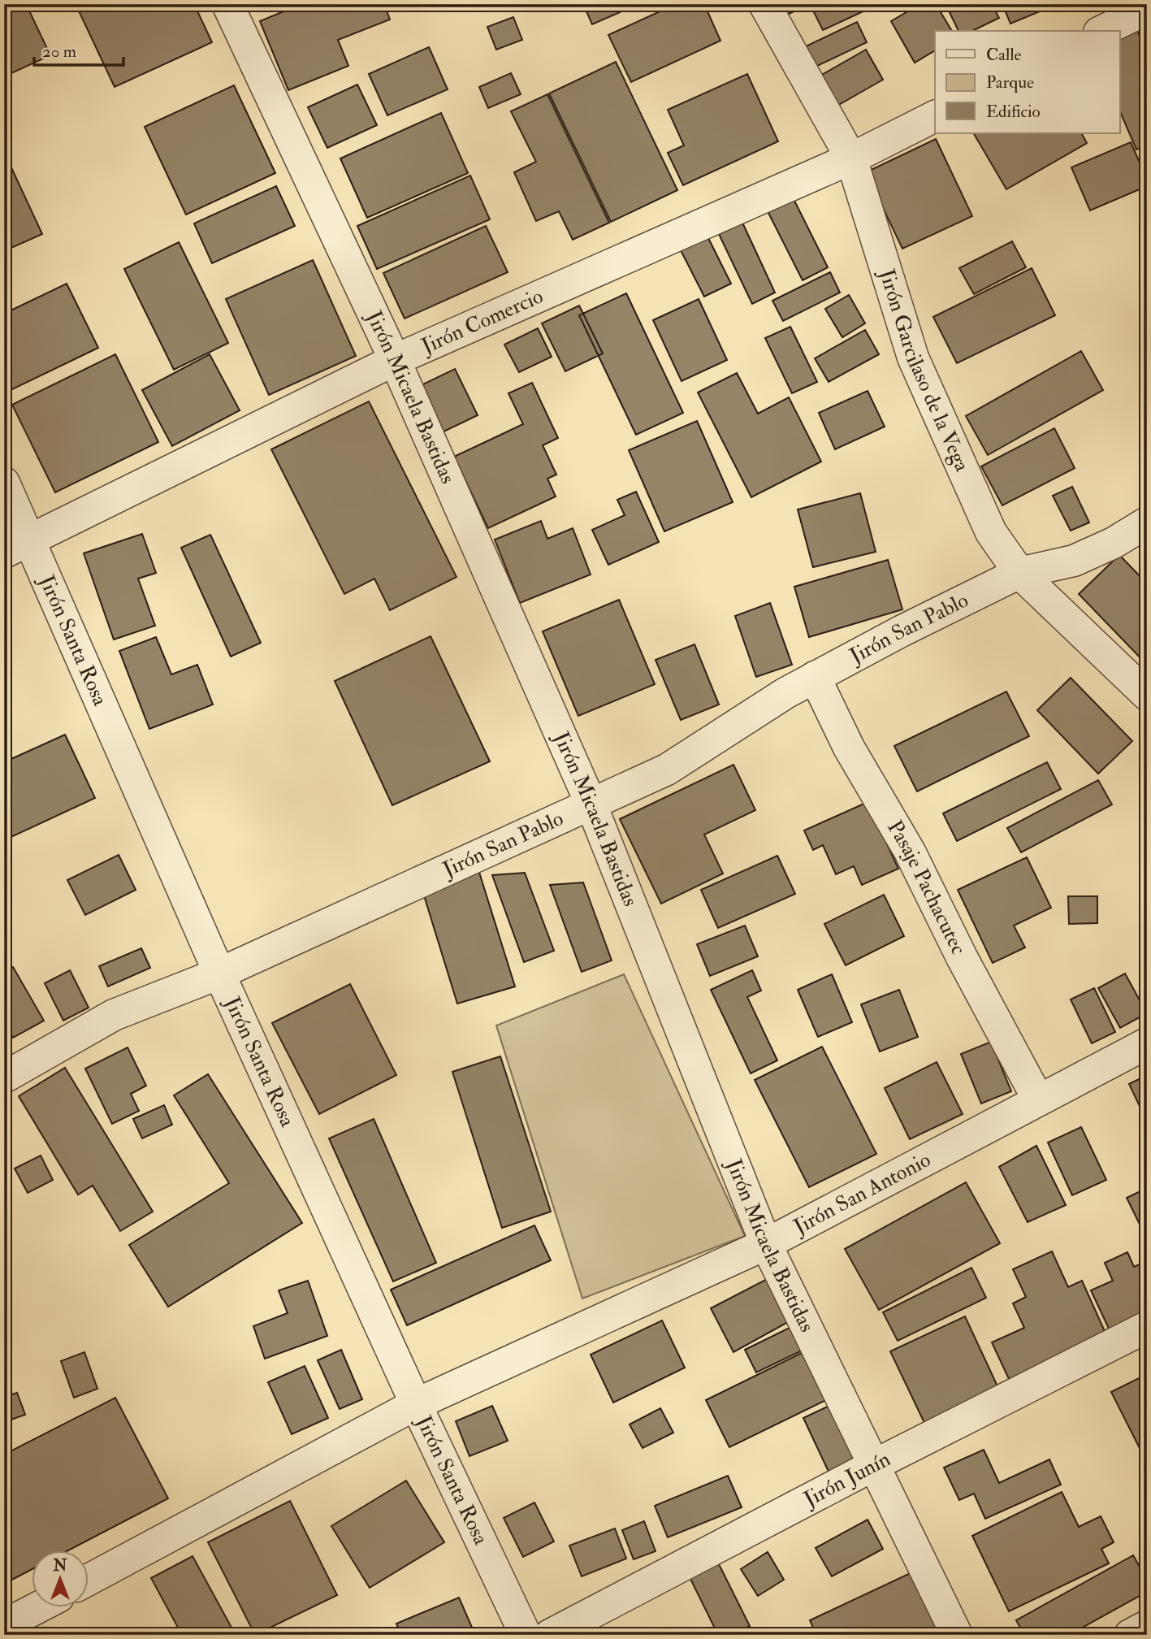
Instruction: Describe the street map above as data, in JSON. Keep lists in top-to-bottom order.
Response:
{
  "streets": {
    "street": [
      "Jirón Comercio",
      "Jirón Garcilaso de la Vega",
      "Jirón Micaela Bastidas",
      "Jirón San Pablo",
      "Jirón Santa Rosa",
      "Pasaje Pachacutec",
      "Jirón San Antonio",
      "Jirón Junín"
    ]
  },
  "crossings": [
    ["Jirón Comercio", "Jirón Garcilaso de la Vega"],
    ["Jirón Comercio", "Jirón Micaela Bastidas"],
    ["Jirón Comercio", "Jirón Santa Rosa"],
    ["Jirón Garcilaso de la Vega", "Jirón San Pablo"],
    ["Jirón Micaela Bastidas", "Jirón San Pablo"],
    ["Jirón Micaela Bastidas", "Jirón San Antonio"],
    ["Jirón Micaela Bastidas", "Jirón Junín"],
    ["Jirón San Pablo", "Jirón Santa Rosa"],
    ["Jirón San Pablo", "Pasaje Pachacutec"],
    ["Jirón Santa Rosa", "Jirón San Antonio"],
    ["Pasaje Pachacutec", "Jirón San Antonio"]
  ],
  "legend": ["Calle", "Parque", "Edificio"],
  "scale_bar": "20 m",
  "north": "top"
}
